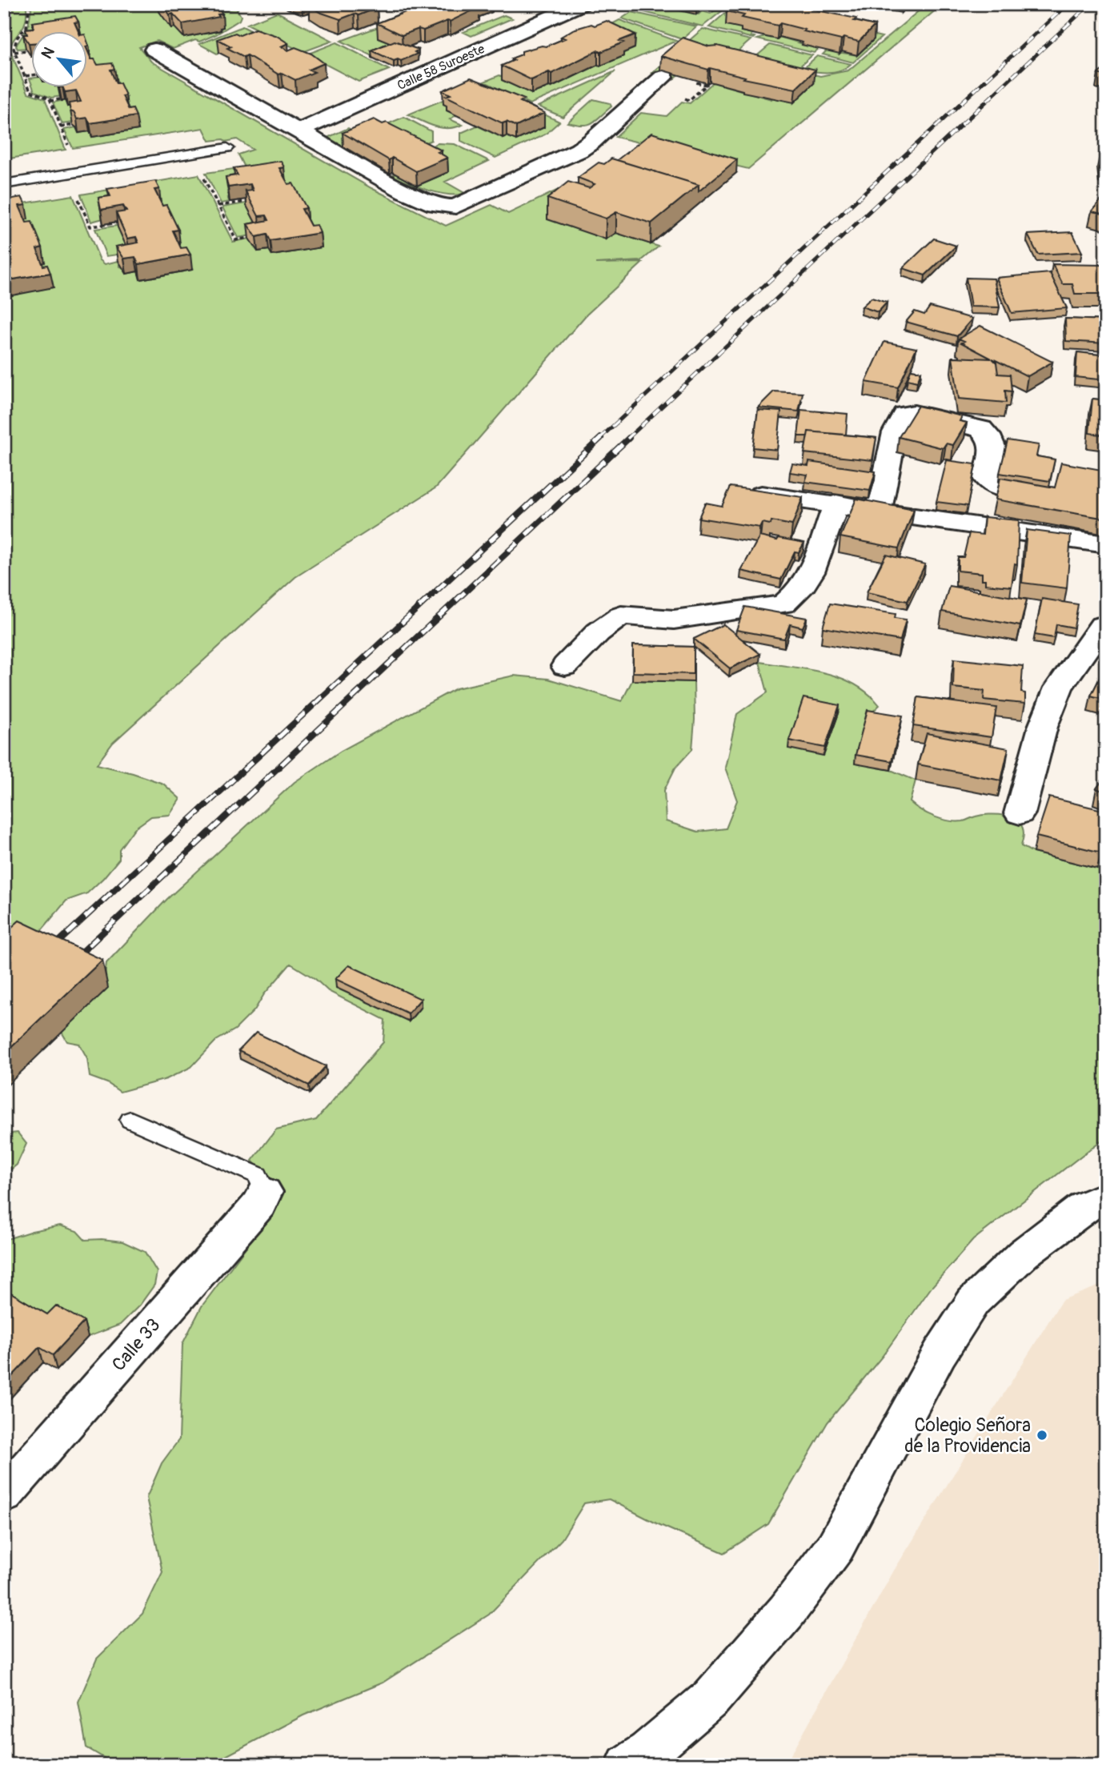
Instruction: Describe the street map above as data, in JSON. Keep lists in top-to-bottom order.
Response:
{
  "streets": {
    "street": ["Calle 58 Suroeste", "Calle 33"]
  },
  "places": ["Colegio Señora de la Providencia"],
  "north": "top left"
}
